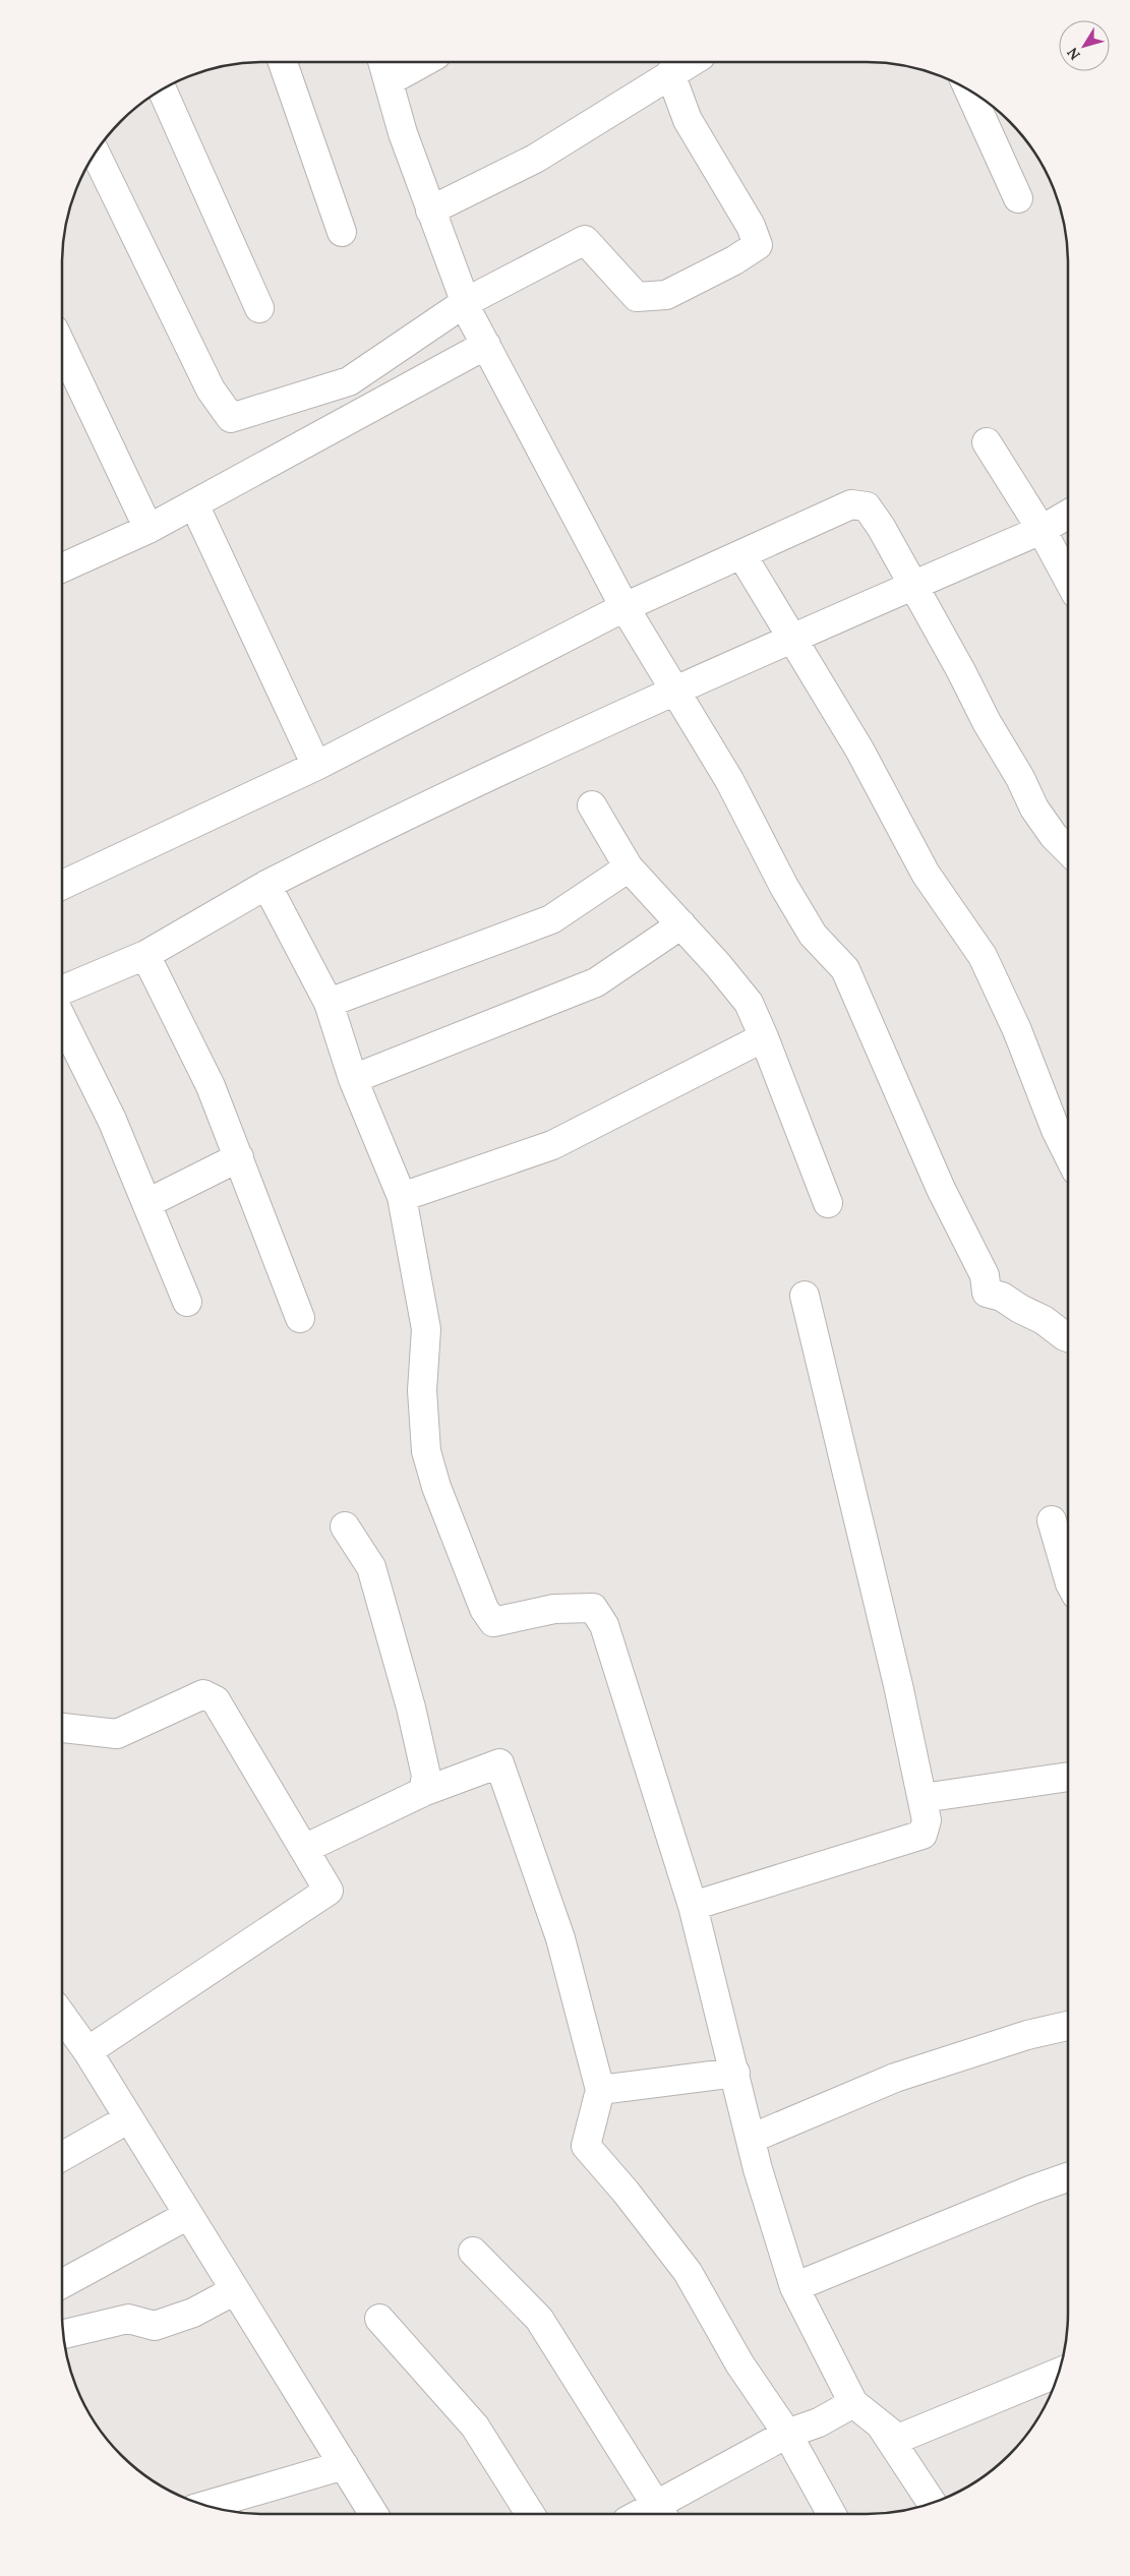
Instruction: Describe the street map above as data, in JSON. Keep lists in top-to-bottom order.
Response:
{
  "north": "bottom left"
}
